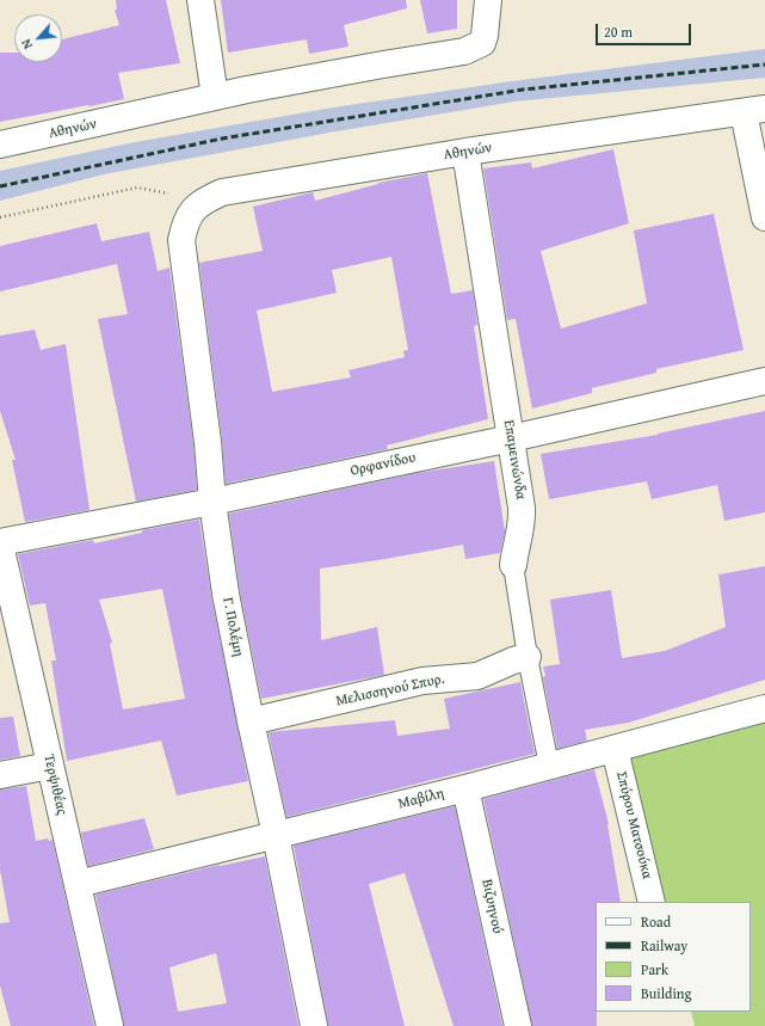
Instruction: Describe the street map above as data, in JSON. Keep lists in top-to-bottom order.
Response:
{
  "streets": {
    "street": [
      "Αθηνών",
      "Επαμεινώνδα",
      "Ορφανίδου",
      "Γ. Πολέμη",
      "Μελισσηνού Σπυρ.",
      "Τερψιθέας",
      "Μαβίλη",
      "Σπύρου Ματσούκα",
      "Βιζυηνού"
    ]
  },
  "crossings": [
    ["Αθηνών", "Επαμεινώνδα"],
    ["Αθηνών", "Γ. Πολέμη"],
    ["Επαμεινώνδα", "Ορφανίδου"],
    ["Επαμεινώνδα", "Μελισσηνού Σπυρ."],
    ["Επαμεινώνδα", "Μαβίλη"],
    ["Ορφανίδου", "Γ. Πολέμη"],
    ["Ορφανίδου", "Τερψιθέας"],
    ["Γ. Πολέμη", "Μελισσηνού Σπυρ."],
    ["Γ. Πολέμη", "Μαβίλη"],
    ["Τερψιθέας", "Μαβίλη"],
    ["Μαβίλη", "Σπύρου Ματσούκα"],
    ["Μαβίλη", "Βιζυηνού"]
  ],
  "legend": [
    "Road",
    "Railway",
    "Park",
    "Building"
  ],
  "scale_bar": "20 m",
  "north": "bottom left"
}
